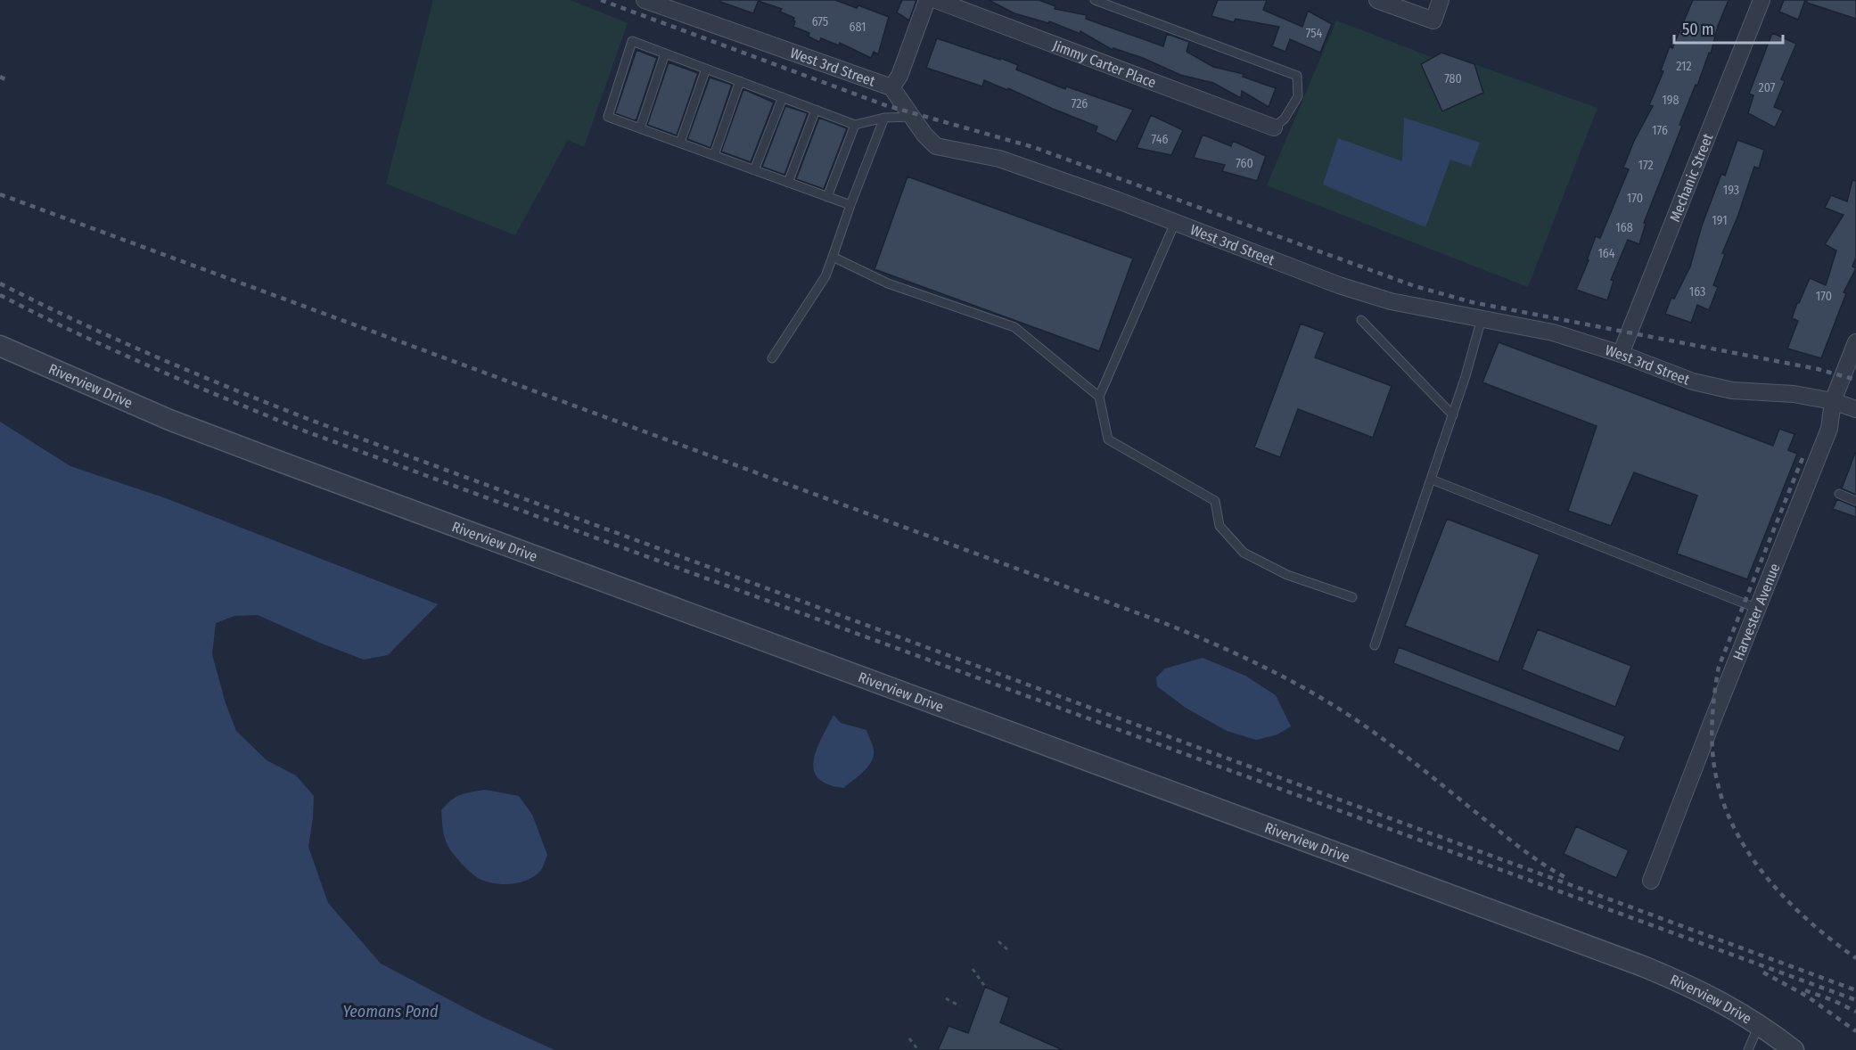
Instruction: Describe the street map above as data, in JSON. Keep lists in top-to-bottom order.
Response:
{
  "streets": {
    "street": [
      "Jimmy Carter Place",
      "West 3rd Street",
      "Mechanic Street",
      "Riverview Drive",
      "Harvester Avenue"
    ]
  },
  "crossings": [
    ["West 3rd Street", "Mechanic Street"],
    ["West 3rd Street", "Harvester Avenue"]
  ],
  "water": ["Yeomans Pond"],
  "house_numbers": [
    "675",
    "681",
    "754",
    "212",
    "780",
    "207",
    "198",
    "726",
    "176",
    "746",
    "760",
    "172",
    "193",
    "170",
    "191",
    "168",
    "164",
    "163",
    "170"
  ],
  "scale_bar": "50 m"
}
